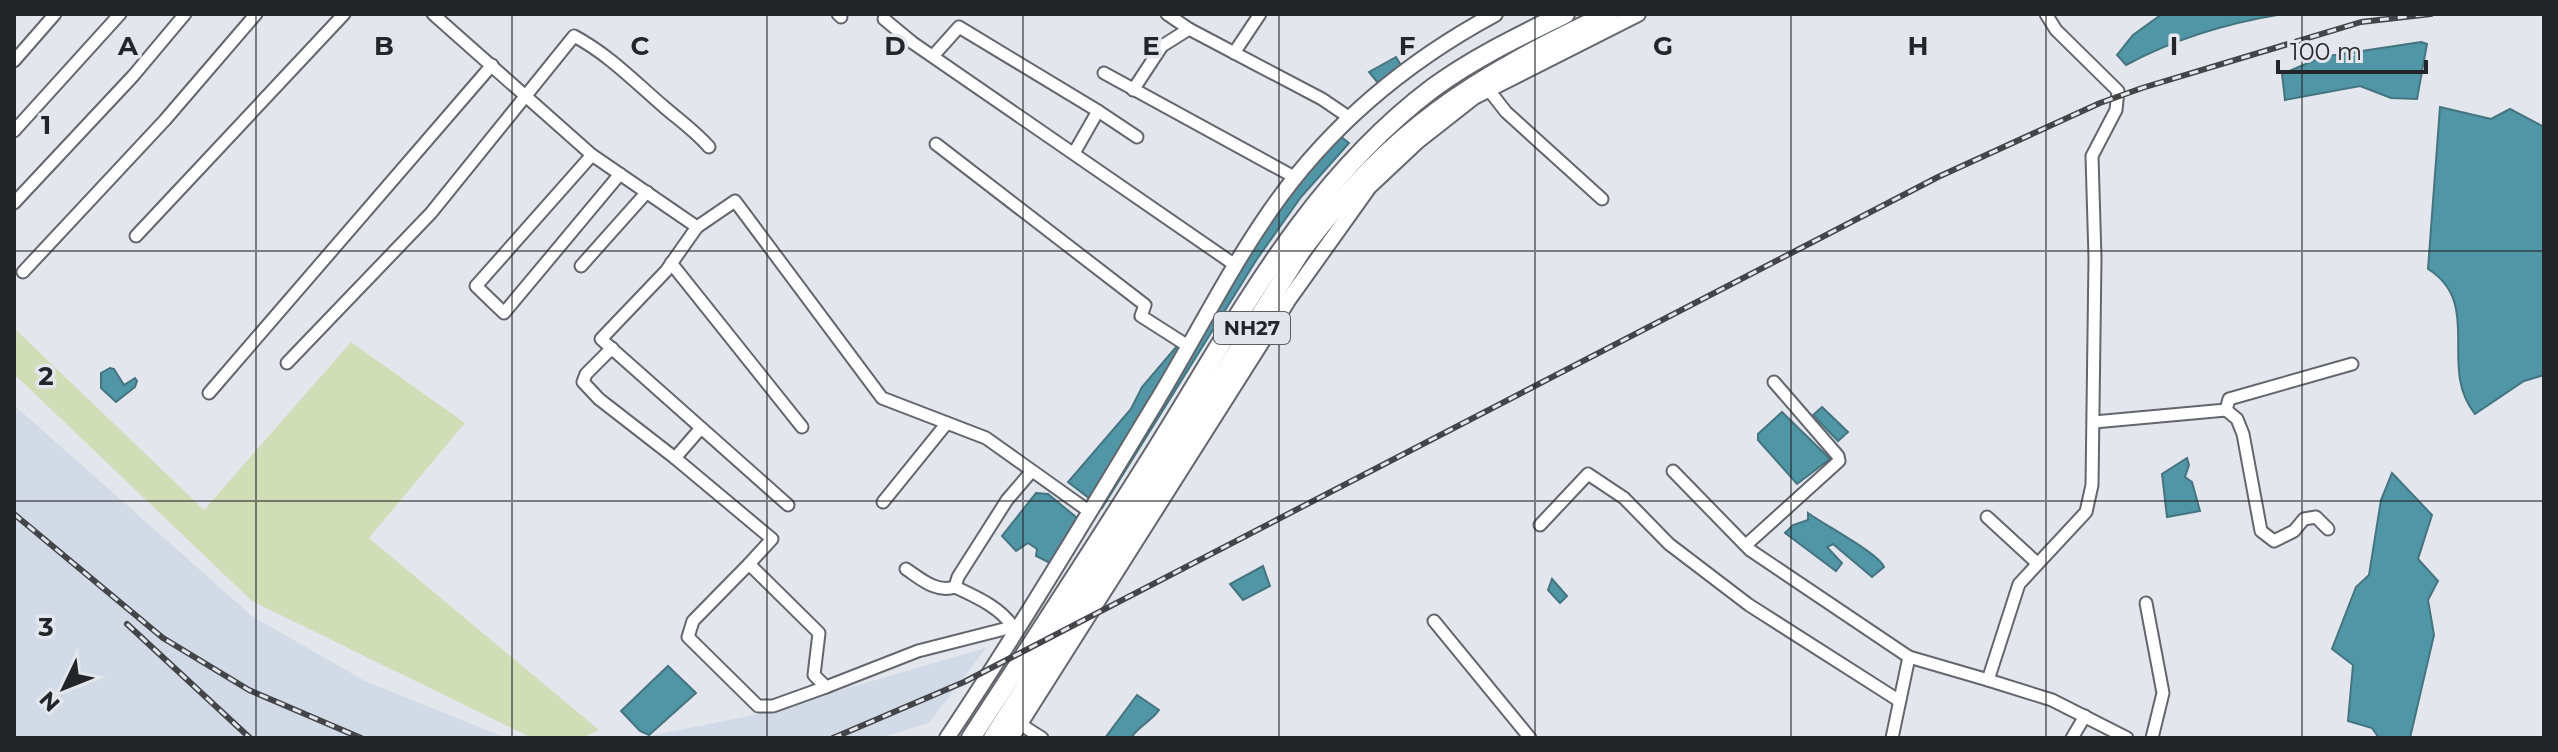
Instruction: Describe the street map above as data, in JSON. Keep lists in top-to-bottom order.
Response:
{
  "streets": {
    "highway": ["NH27"]
  },
  "scale_bar": "100 m",
  "north": "bottom left",
  "grid": {
    "columns": [
      "A",
      "B",
      "C",
      "D",
      "E",
      "F",
      "G",
      "H",
      "I"
    ],
    "rows": ["1", "2", "3"]
  }
}
